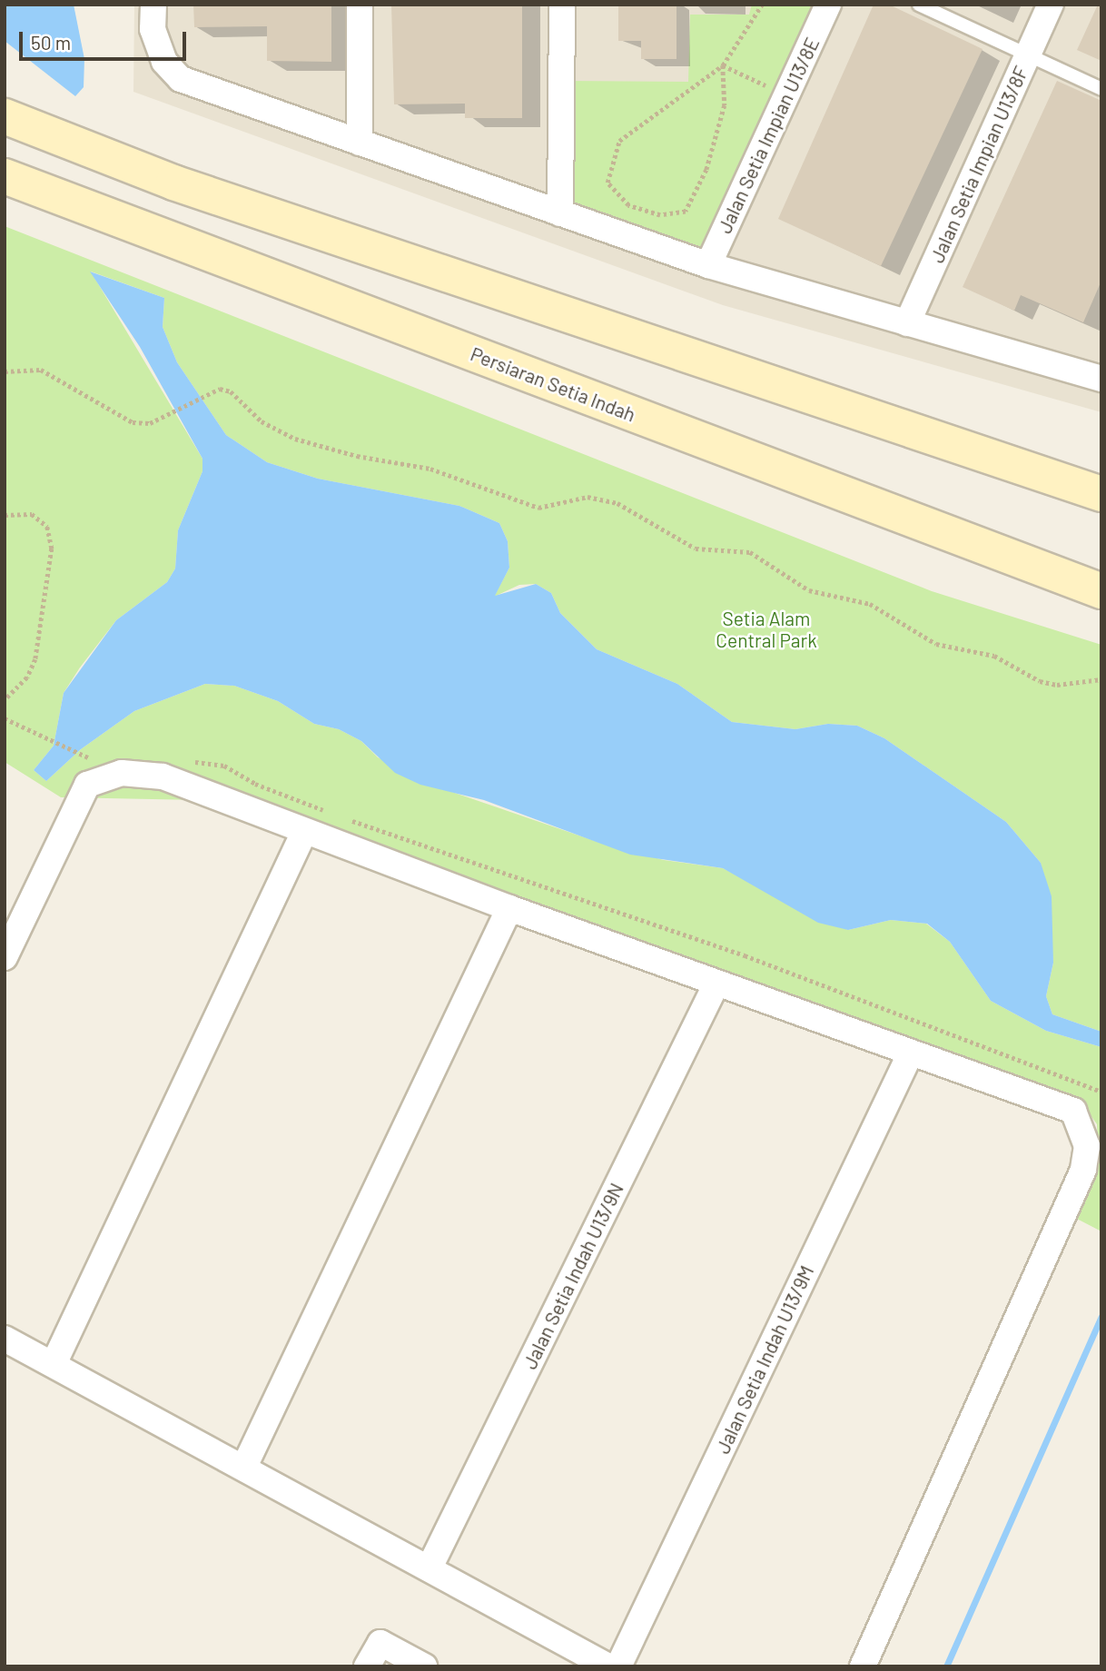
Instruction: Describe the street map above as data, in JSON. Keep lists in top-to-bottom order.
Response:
{
  "streets": {
    "street": [
      "Jalan Setia Impian U13/8E",
      "Jalan Setia Impian U13/8F",
      "Persiaran Setia Indah",
      "Jalan Setia Indah U13/9N",
      "Jalan Setia Indah U13/9M"
    ]
  },
  "parks": ["Setia Alam Central Park"],
  "scale_bar": "50 m"
}
